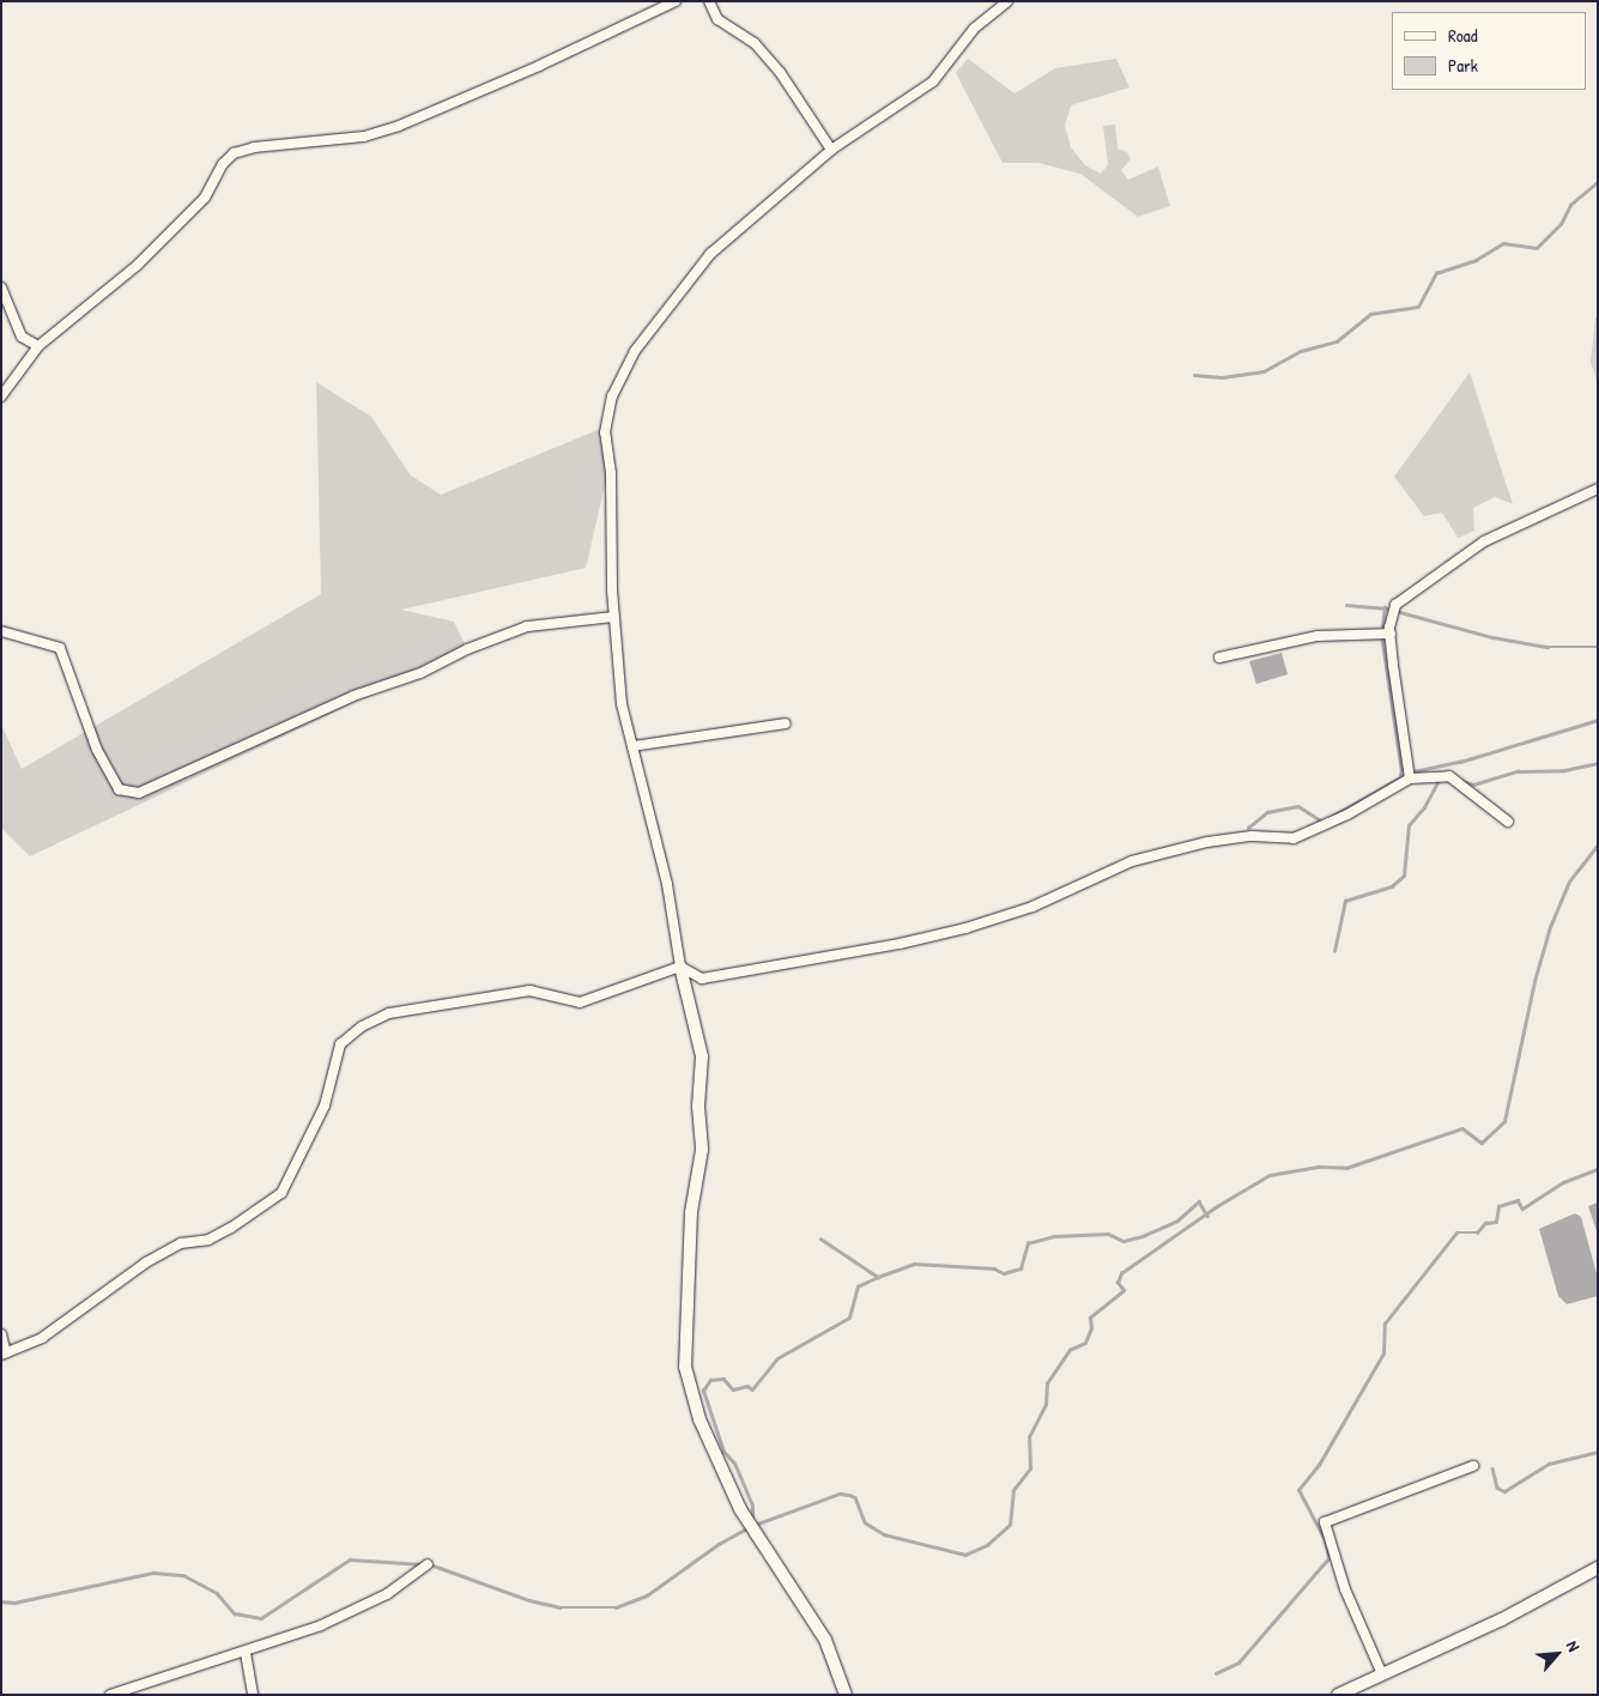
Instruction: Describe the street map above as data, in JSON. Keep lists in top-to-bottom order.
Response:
{
  "legend": ["Road", "Park"],
  "north": "top right"
}
